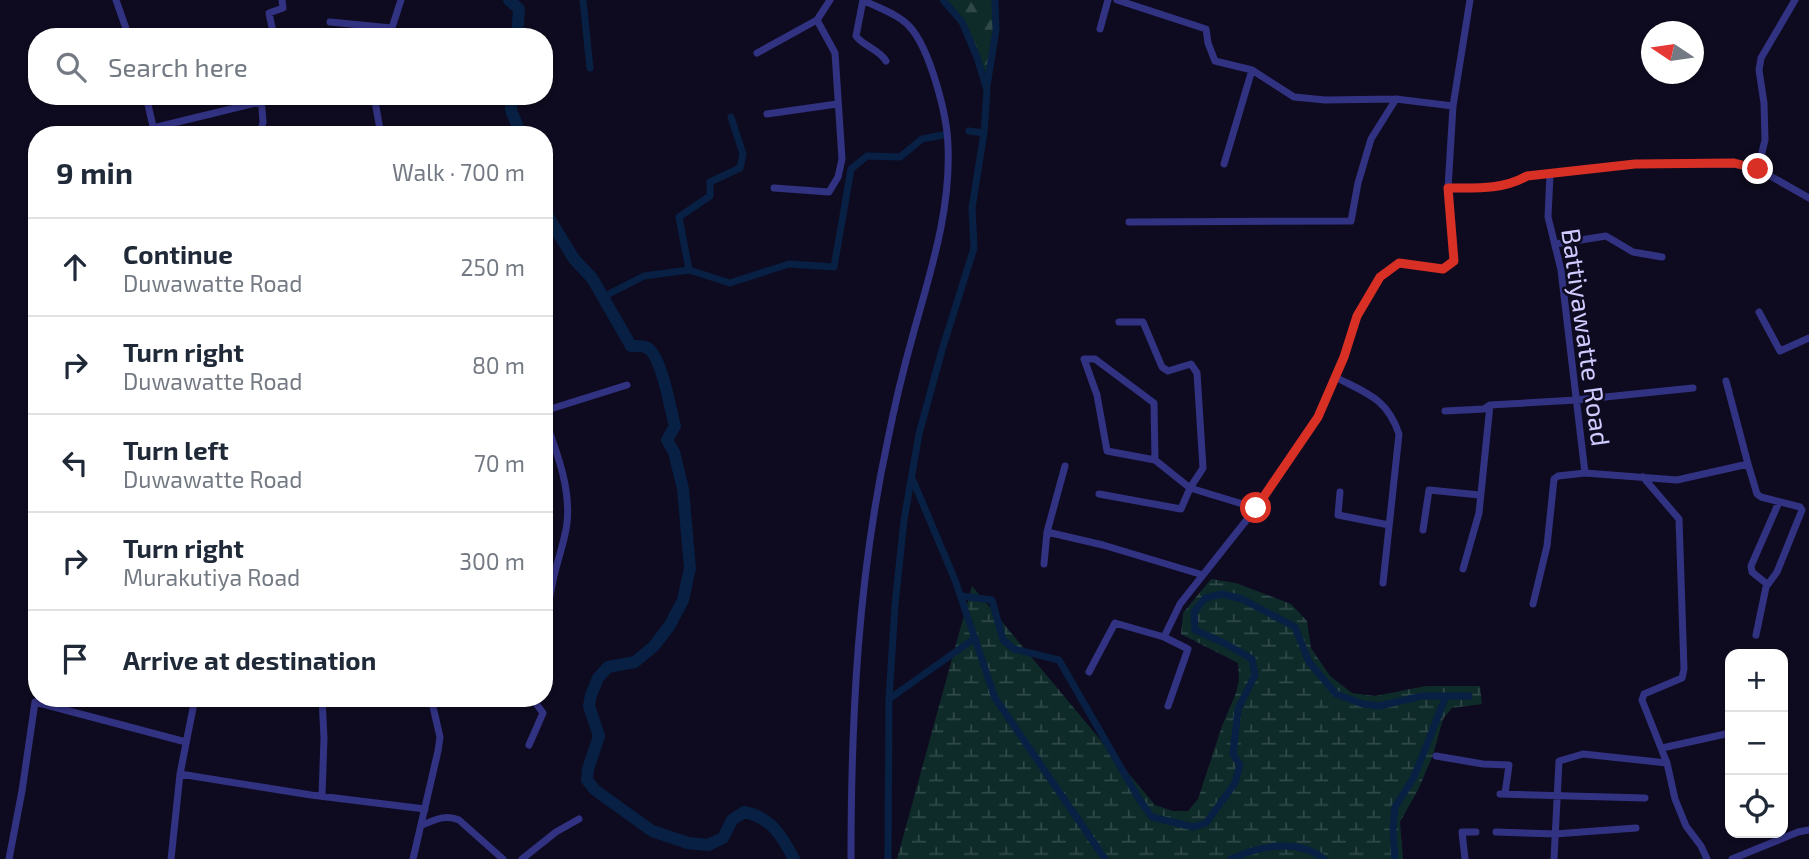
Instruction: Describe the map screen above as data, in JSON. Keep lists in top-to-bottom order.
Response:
{
  "streets": {
    "street": ["Battiyawatte Road"]
  },
  "north": "left",
  "page": {
    "search": "Search here",
    "heading": ["9 min", "Walk · 700 m"],
    "list": [
      ["Continue", "Duwawatte Road", "250 m"],
      ["Turn right", "Duwawatte Road", "80 m"],
      ["Turn left", "Duwawatte Road", "70 m"],
      ["Turn right", "Murakutiya Road", "300 m"],
      "Arrive at destination"
    ],
    "map_buttons": ["+", "−"]
  }
}
